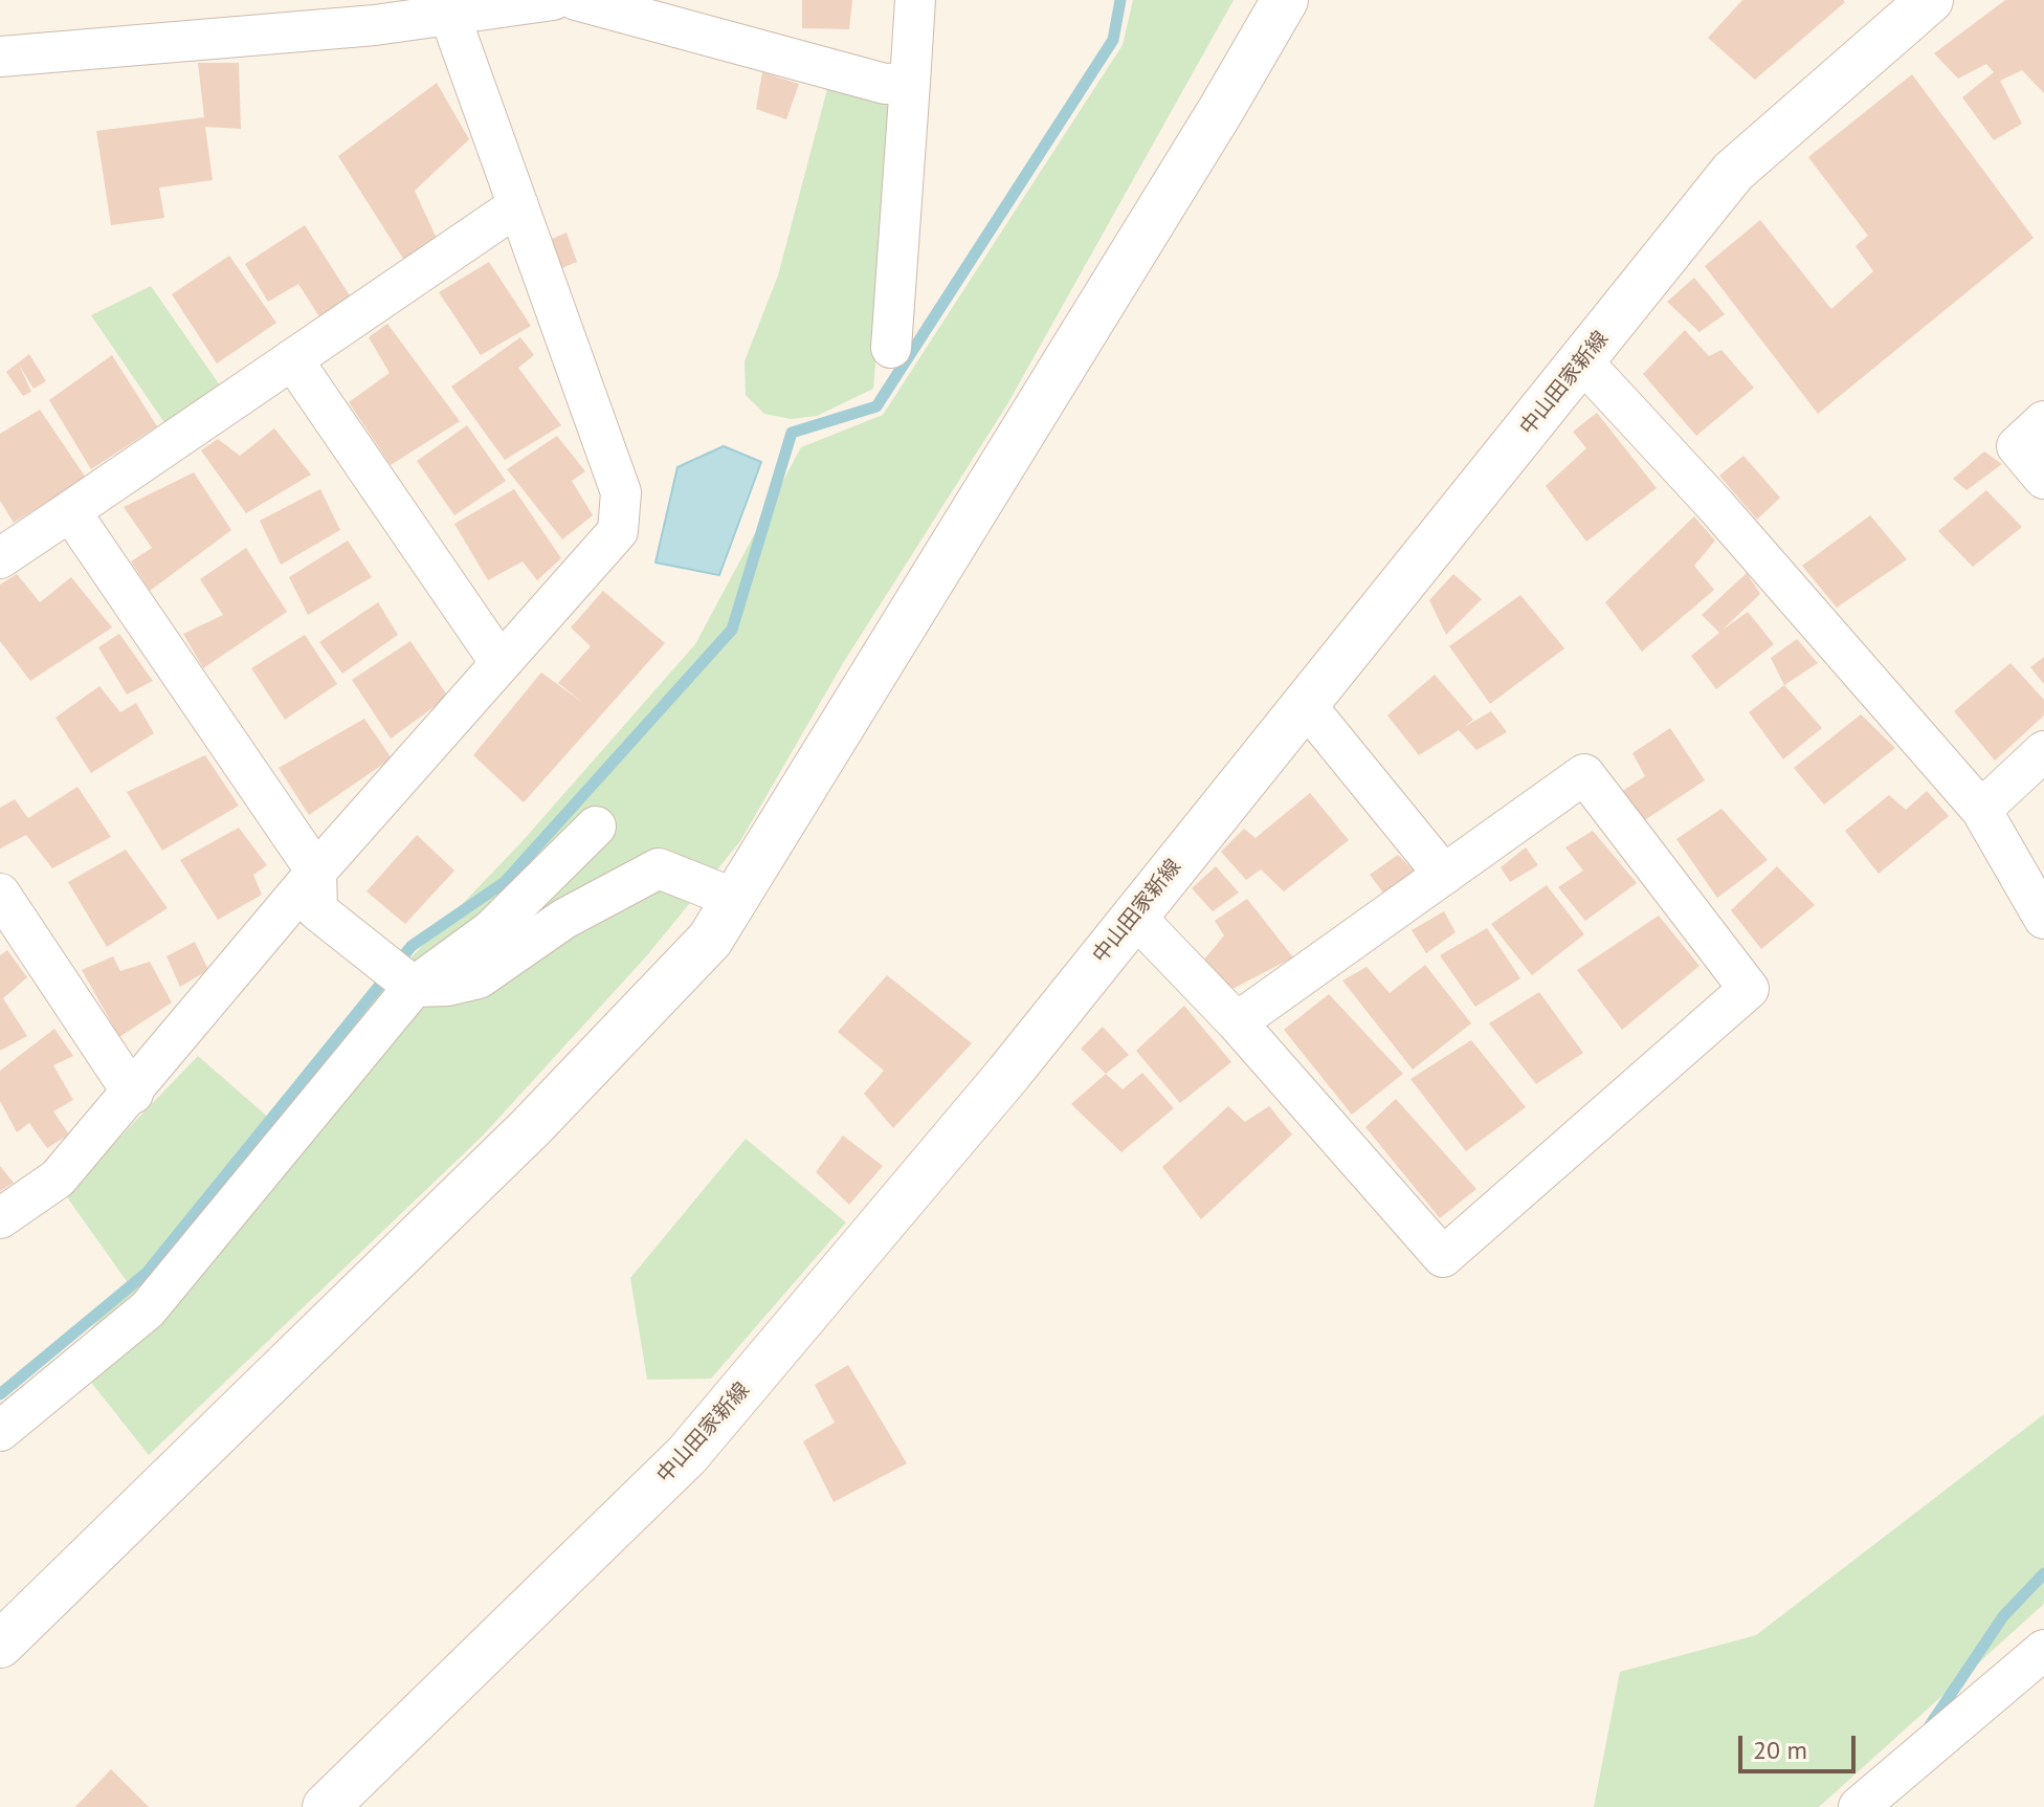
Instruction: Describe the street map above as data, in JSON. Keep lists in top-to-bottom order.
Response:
{
  "streets": {
    "main road": ["中山田家新線"]
  },
  "scale_bar": "20 m"
}
